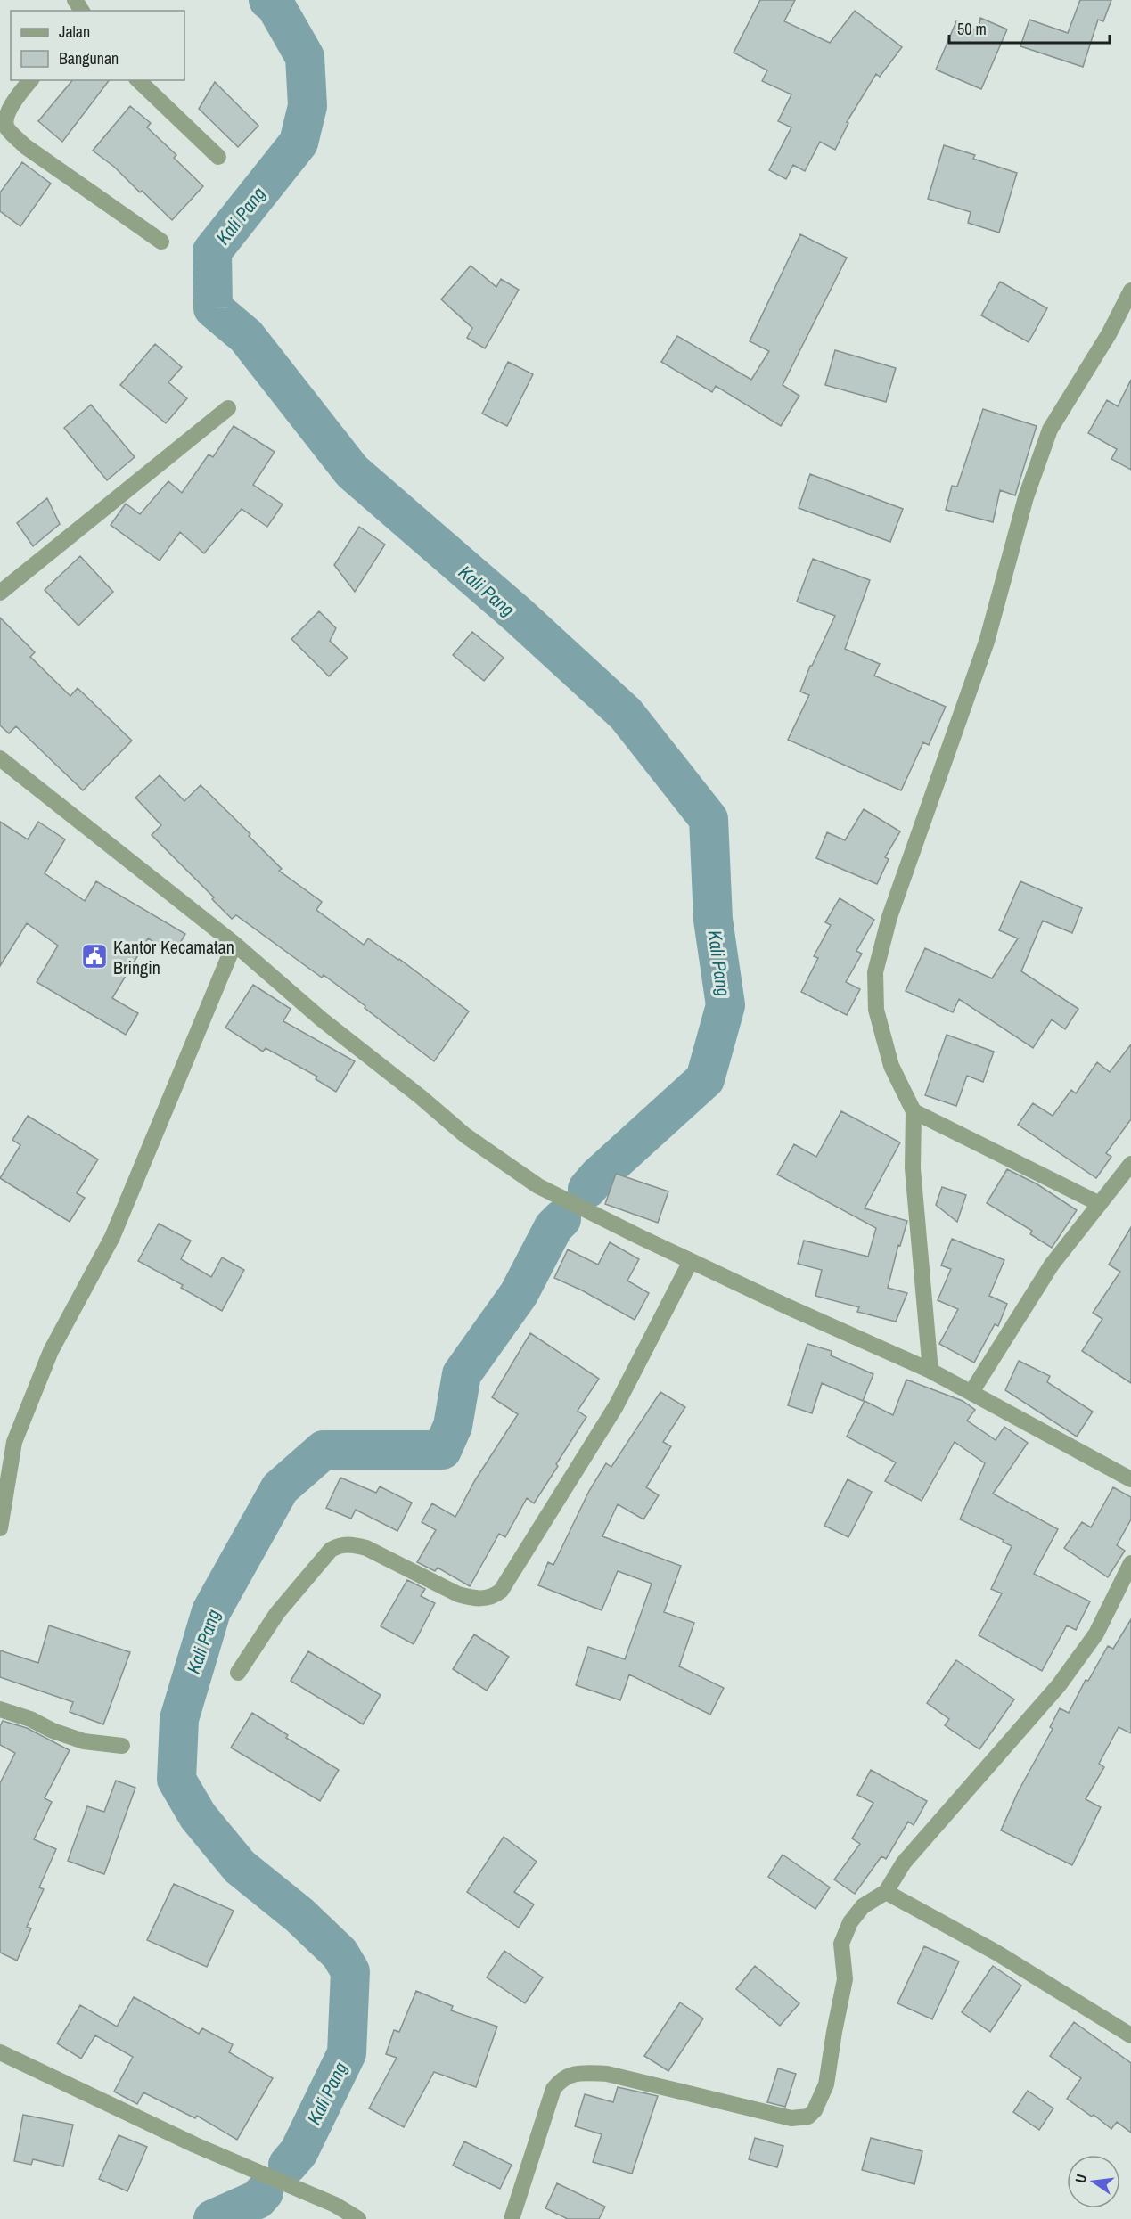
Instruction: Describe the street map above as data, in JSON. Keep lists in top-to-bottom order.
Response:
{
  "water": ["Kali Pang"],
  "places": {
    "public building": ["Kantor Kecamatan Bringin"]
  },
  "legend": ["Jalan", "Bangunan"],
  "scale_bar": "50 m",
  "north": "left"
}
